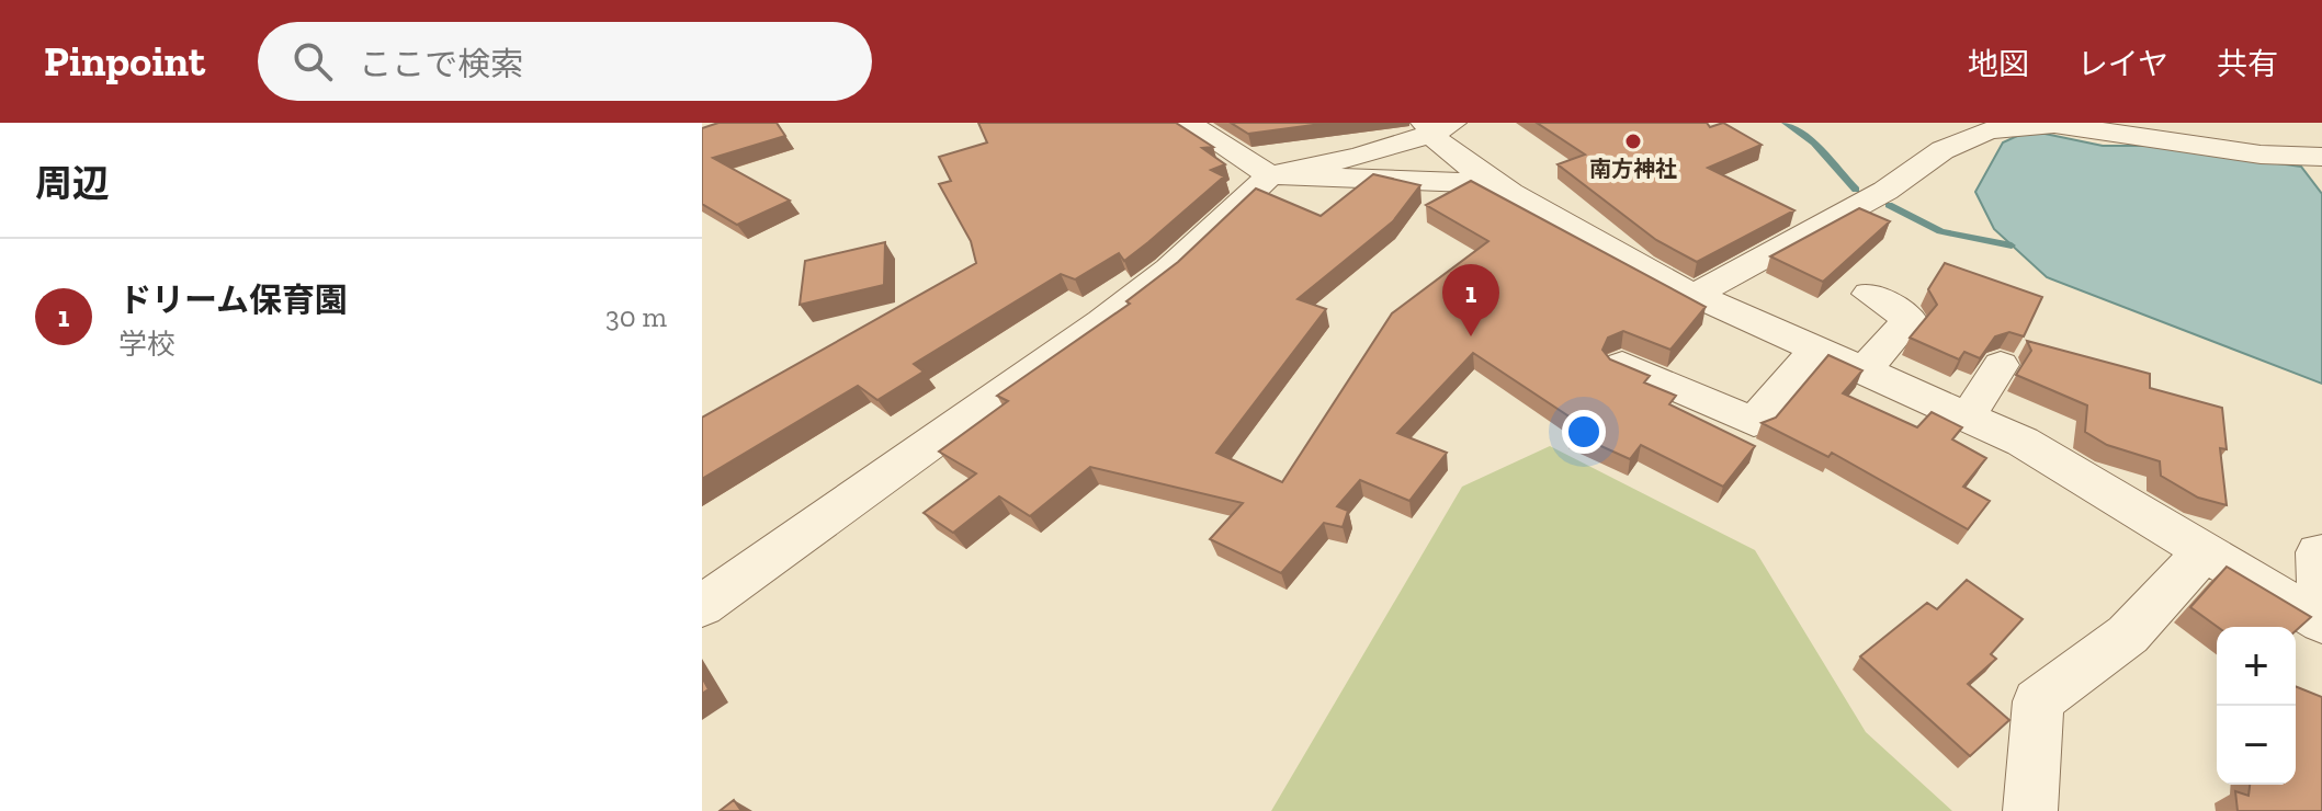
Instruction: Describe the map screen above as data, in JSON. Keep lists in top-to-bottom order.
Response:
{
  "places": ["南方神社"],
  "page": {
    "header": "Pinpoint",
    "search": "ここで検索",
    "nav": ["地図", "レイヤ", "共有"],
    "heading": "周辺",
    "list": [
      {
        "mark": "1",
        "name": "ドリーム保育園",
        "note": "学校",
        "value": "30 m"
      }
    ],
    "pins": "1",
    "map_buttons": ["+", "−"]
  }
}
